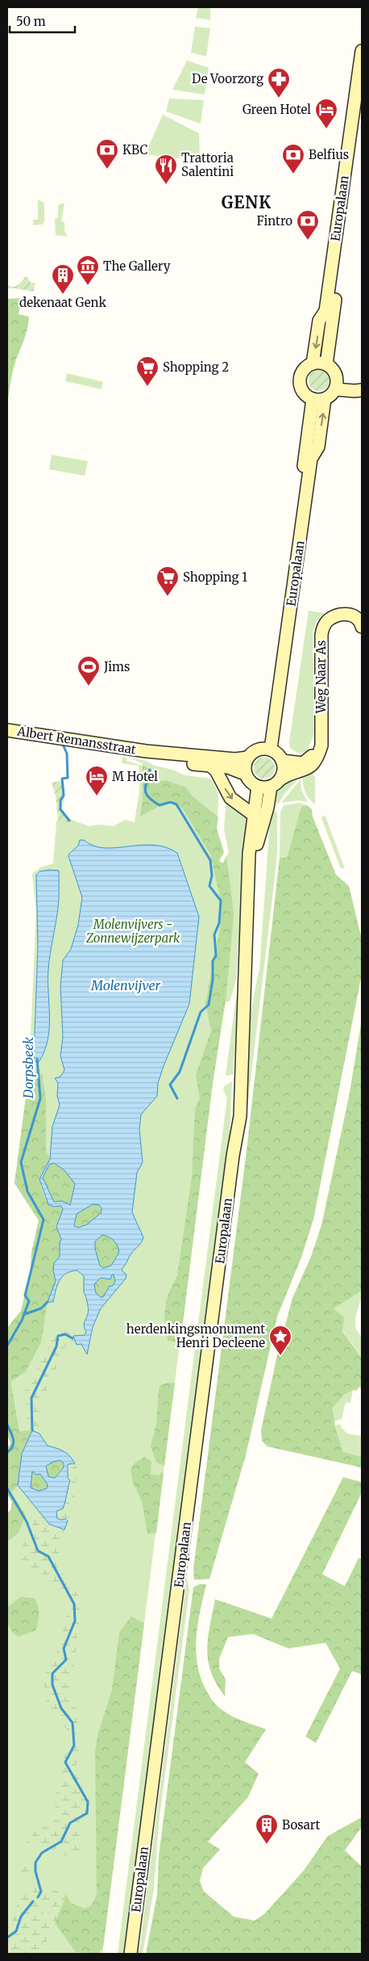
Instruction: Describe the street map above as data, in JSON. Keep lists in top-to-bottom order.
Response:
{
  "streets": {
    "main road": ["Europalaan", "Weg Naar As", "Albert Remansstraat"]
  },
  "crossings": [
    ["Europalaan", "Weg Naar As"],
    ["Europalaan", "Albert Remansstraat"],
    ["Weg Naar As", "Albert Remansstraat"]
  ],
  "districts": ["GENK"],
  "water": ["Molenvijver", "Dorpsbeek"],
  "parks": ["Molenvijvers - Zonnewijzerpark"],
  "places": {
    "pharmacy": ["De Voorzorg"],
    "hotel": ["Green Hotel", "M Hotel"],
    "bank": ["KBC", "Belfius", "Fintro"],
    "restaurant": ["Trattoria Salentini"],
    "museum": ["The Gallery"],
    "building": ["dekenaat Genk", "Bosart"],
    "supermarket": ["Shopping 2", "Shopping 1"],
    "sports": ["Jims"],
    "place": ["herdenkingsmonument Henri Decleene"]
  },
  "scale_bar": "50 m"
}
